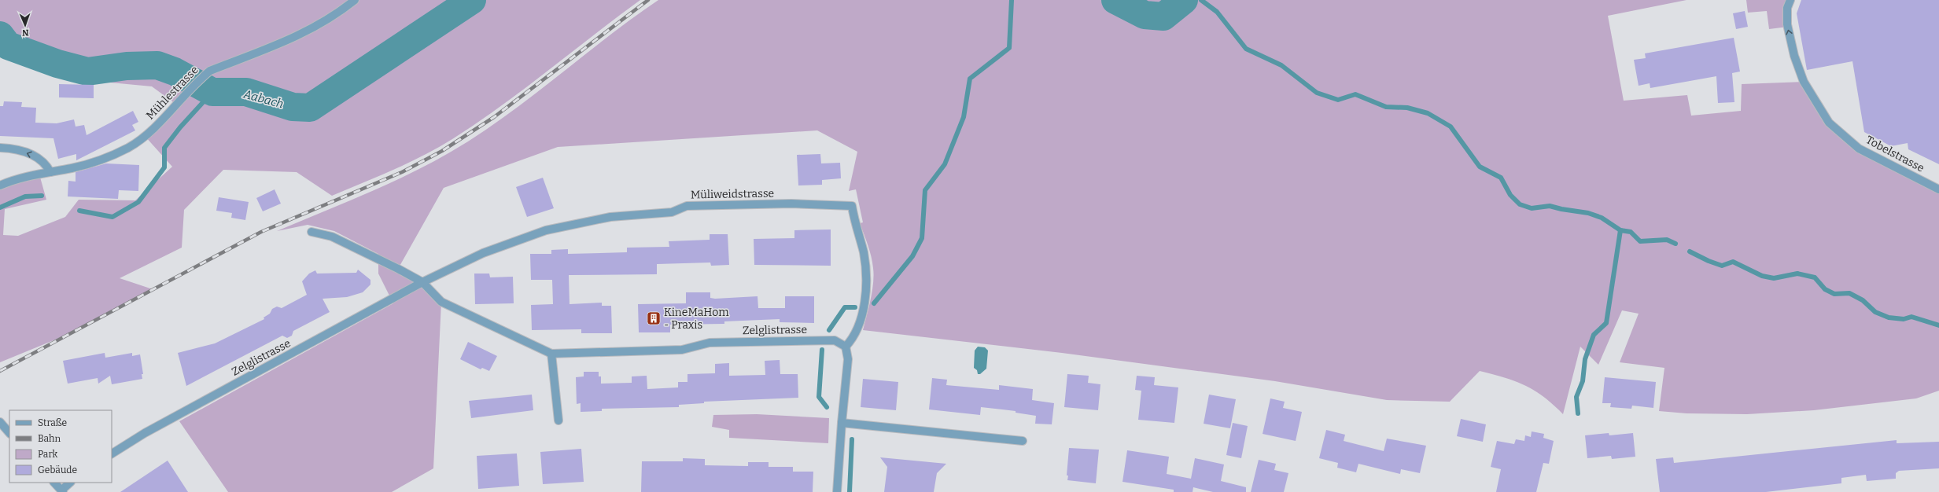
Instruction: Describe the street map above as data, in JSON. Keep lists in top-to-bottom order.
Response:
{
  "streets": {
    "street": [
      "Mühlestrasse",
      "Tobelstrasse",
      "Müliweidstrasse",
      "Zelglistrasse"
    ]
  },
  "crossings": [
    ["Müliweidstrasse", "Zelglistrasse"]
  ],
  "one_way": ["Tobelstrasse"],
  "water": ["Aabach"],
  "places": {
    "building": ["KineMaHom - Praxis"]
  },
  "legend": [
    "Straße",
    "Bahn",
    "Park",
    "Gebäude"
  ],
  "north": "bottom"
}
